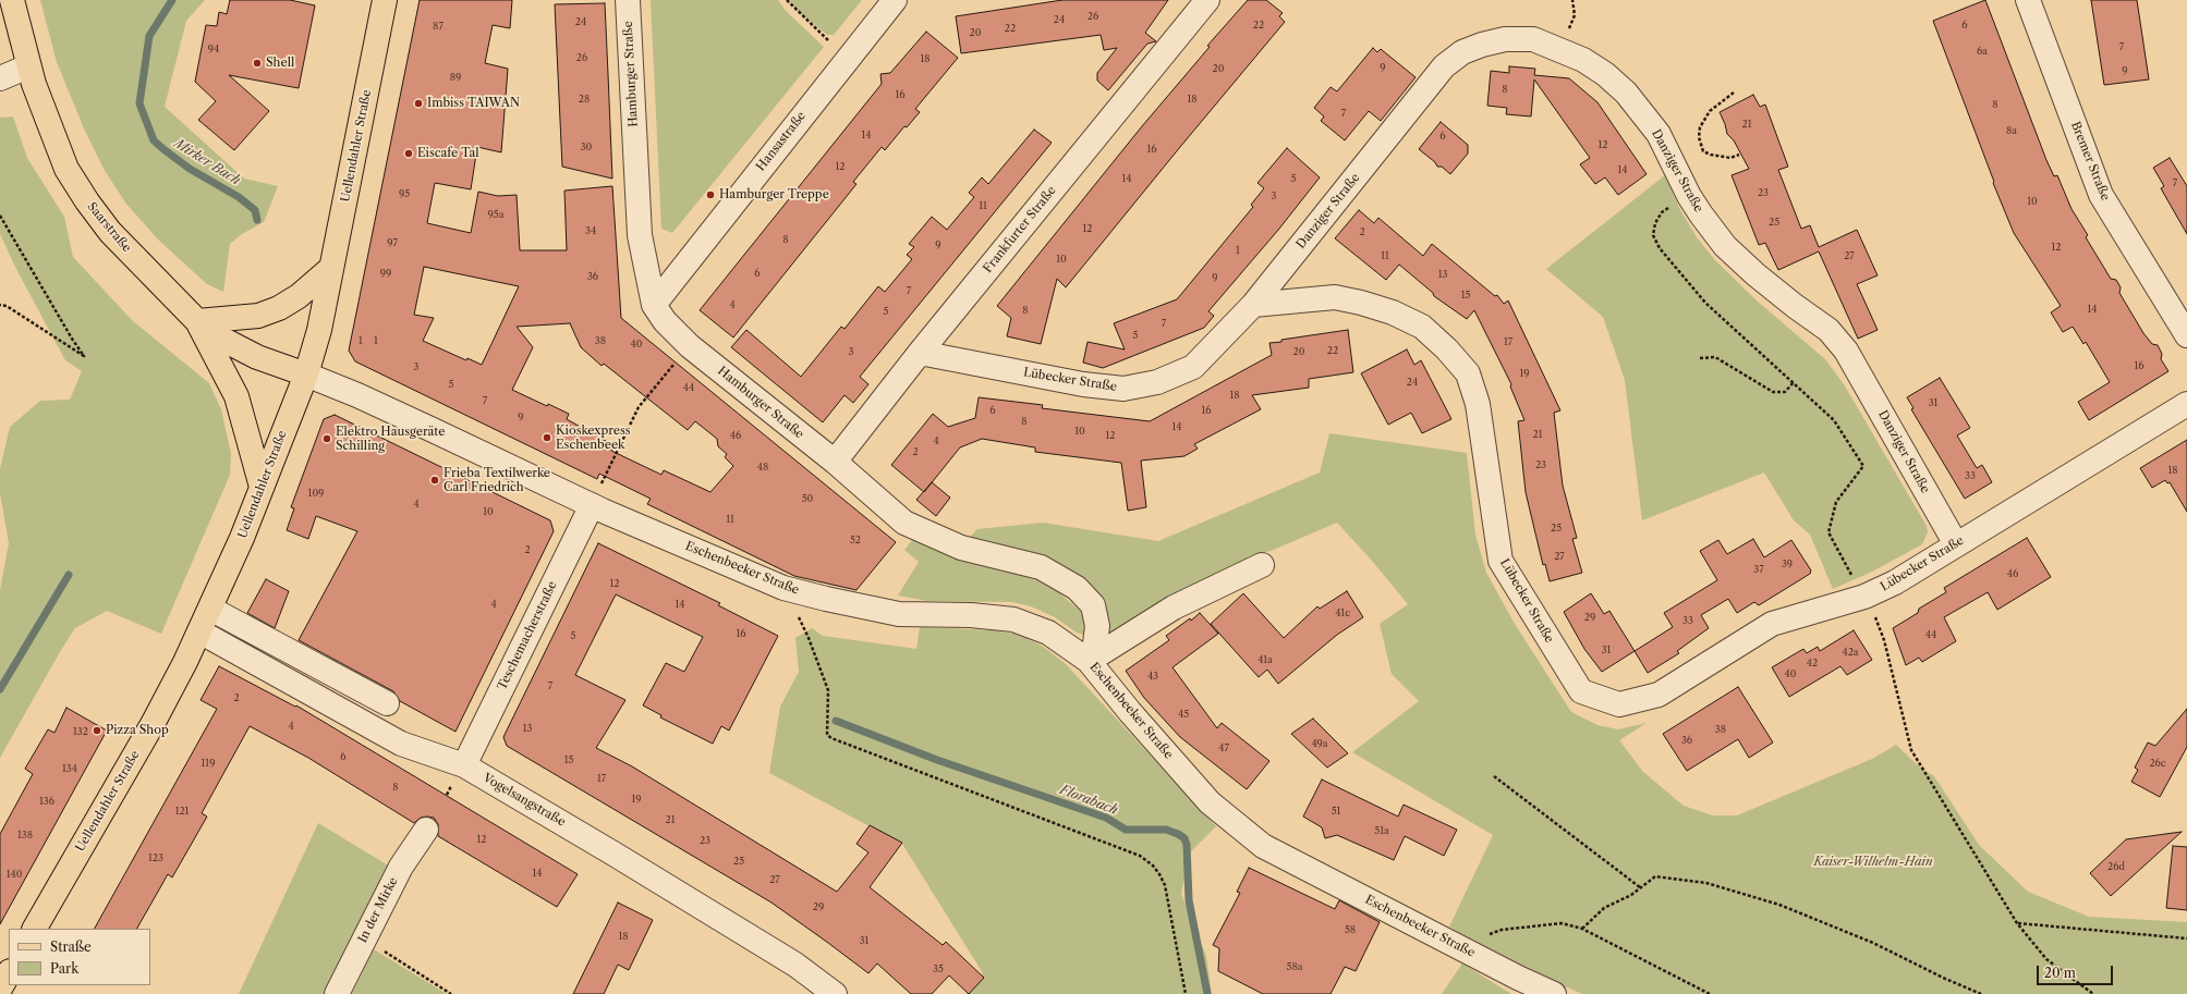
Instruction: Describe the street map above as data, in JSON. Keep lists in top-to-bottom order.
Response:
{
  "streets": {
    "main road": ["Uellendahler Straße", "Saarstraße"],
    "street": [
      "Hamburger Straße",
      "Hansastraße",
      "Bremer Straße",
      "Danziger Straße",
      "Frankfurter Straße",
      "Lübecker Straße",
      "Eschenbeeker Straße",
      "Teschemacherstraße",
      "Vogelsangstraße",
      "In der Mirke"
    ]
  },
  "crossings": [
    ["Hamburger Straße", "Hansastraße"],
    ["Hamburger Straße", "Frankfurter Straße"],
    ["Hamburger Straße", "Eschenbeeker Straße"],
    ["Uellendahler Straße", "Saarstraße"],
    ["Uellendahler Straße", "Eschenbeeker Straße"],
    ["Uellendahler Straße", "Vogelsangstraße"],
    ["Danziger Straße", "Lübecker Straße"],
    ["Saarstraße", "Eschenbeeker Straße"],
    ["Frankfurter Straße", "Lübecker Straße"],
    ["Eschenbeeker Straße", "Teschemacherstraße"],
    ["Teschemacherstraße", "Vogelsangstraße"]
  ],
  "water": ["Mirker Bach", "Florabach"],
  "parks": ["Kaiser-Wilhelm-Hain"],
  "places": [
    "Shell",
    "Imbiss TAIWAN",
    "Eiscafe Tal",
    "Hamburger Treppe",
    "Kioskexpress Eschenbeek",
    "Elektro Hausgeräte Schilling",
    "Frieba Textilwerke Carl Friedrich",
    "Pizza Shop"
  ],
  "house_numbers": [
    "26",
    "24",
    "24",
    "22",
    "6",
    "87",
    "22",
    "20",
    "7",
    "94",
    "6a",
    "26",
    "18",
    "9",
    "20",
    "9",
    "89",
    "8",
    "16",
    "28",
    "18",
    "8",
    "7",
    "21",
    "8a",
    "14",
    "6",
    "12",
    "30",
    "16",
    "12",
    "14",
    "14",
    "5",
    "7",
    "23",
    "95",
    "3",
    "10",
    "11",
    "95a",
    "25",
    "12",
    "34",
    "2",
    "8",
    "97",
    "9",
    "12",
    "1",
    "11",
    "27",
    "10",
    "99",
    "6",
    "13",
    "36",
    "9",
    "7",
    "15",
    "4",
    "14",
    "8",
    "5",
    "7",
    "5",
    "1",
    "1",
    "38",
    "17",
    "40",
    "22",
    "3",
    "20",
    "16",
    "3",
    "19",
    "24",
    "5",
    "44",
    "18",
    "7",
    "31",
    "6",
    "16",
    "9",
    "8",
    "14",
    "10",
    "21",
    "46",
    "12",
    "4",
    "2",
    "23",
    "48",
    "18",
    "33",
    "109",
    "50",
    "4",
    "10",
    "11",
    "25",
    "52",
    "2",
    "27",
    "39",
    "37",
    "46",
    "12",
    "4",
    "14",
    "41c",
    "29",
    "33",
    "16",
    "44",
    "5",
    "31",
    "42a",
    "41a",
    "42",
    "40",
    "43",
    "7",
    "2",
    "45",
    "4",
    "13",
    "38",
    "132",
    "36",
    "49a",
    "47",
    "6",
    "15",
    "119",
    "26c",
    "134",
    "17",
    "8",
    "19",
    "136",
    "121",
    "51",
    "21",
    "51a",
    "138",
    "12",
    "23",
    "123",
    "25",
    "26d",
    "14",
    "140",
    "27",
    "29",
    "58",
    "18",
    "31",
    "58a",
    "35"
  ],
  "legend": ["Straße", "Park"],
  "scale_bar": "20 m"
}
